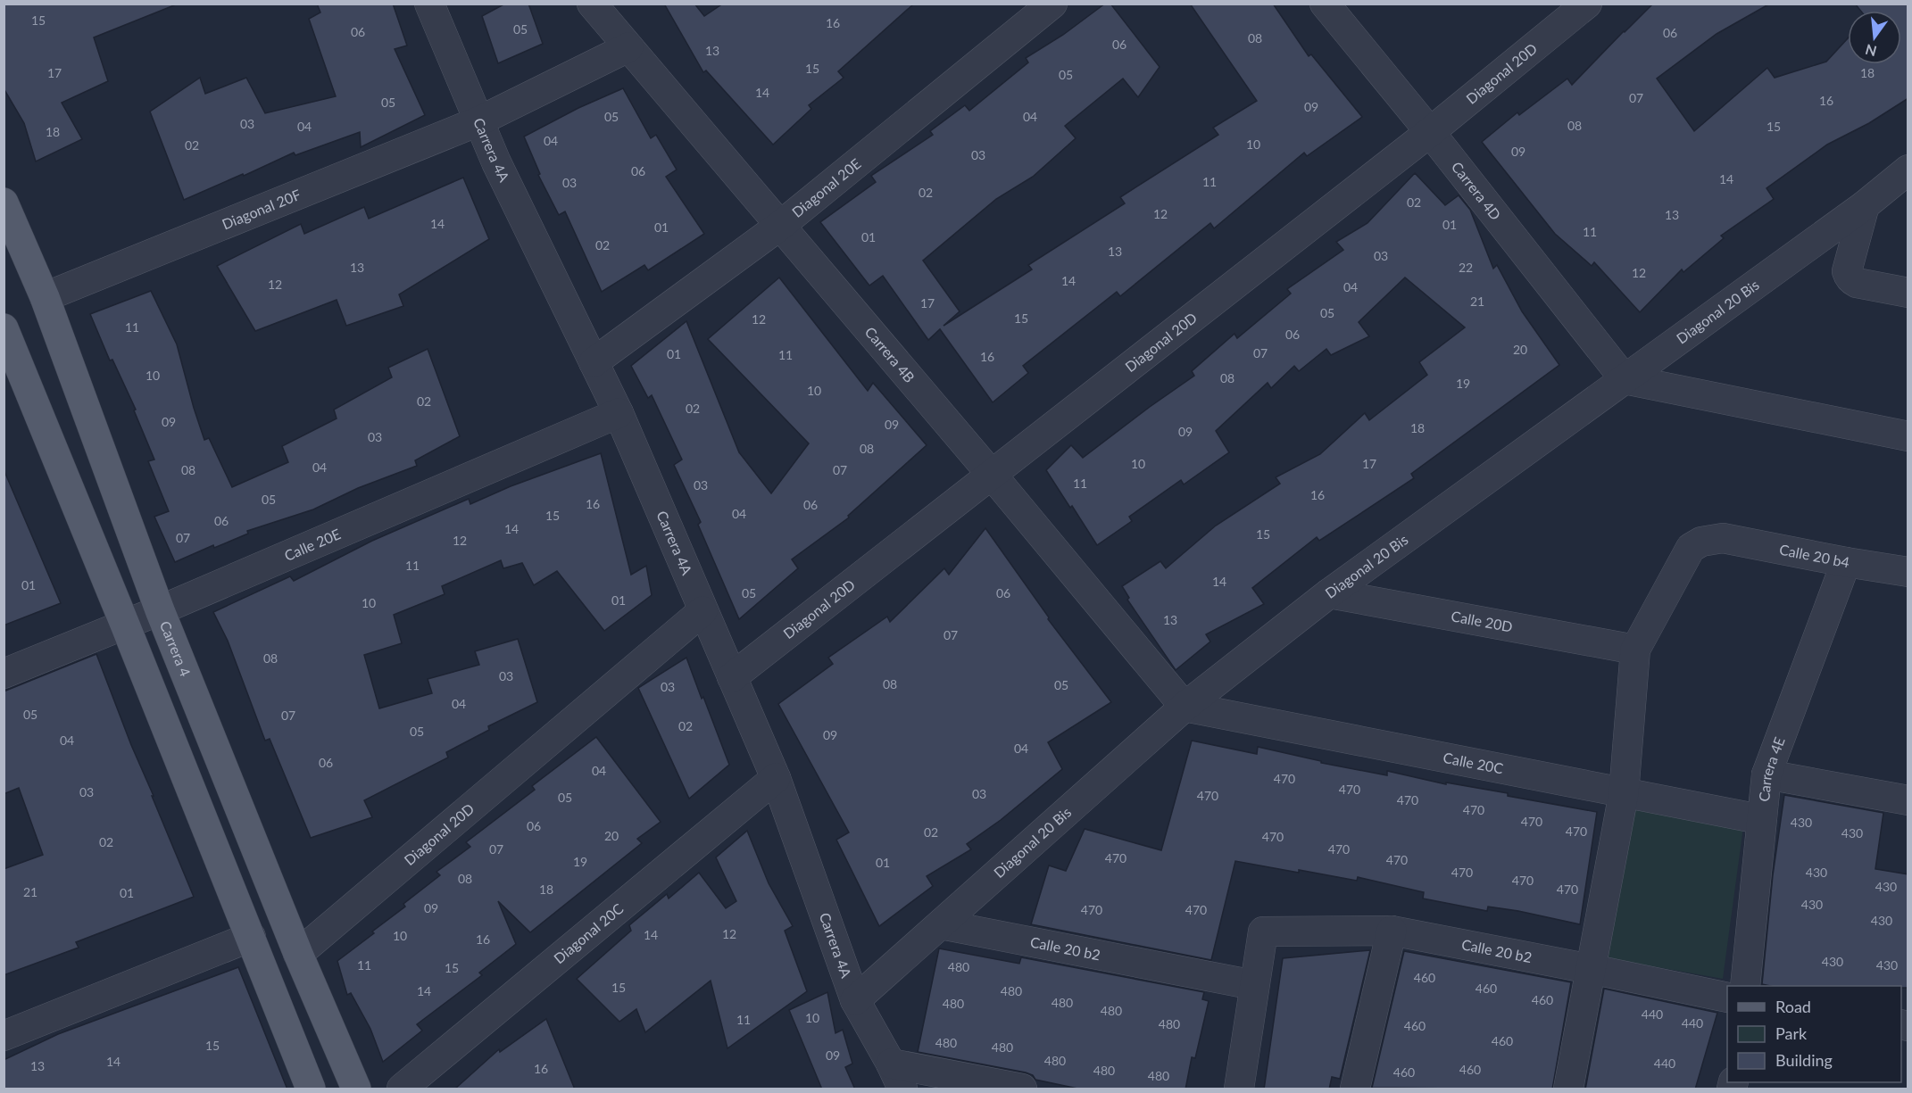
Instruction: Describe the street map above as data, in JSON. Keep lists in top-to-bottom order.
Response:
{
  "streets": {
    "main road": ["Carrera 4"],
    "street": [
      "Diagonal 20D",
      "Carrera 4A",
      "Diagonal 20E",
      "Carrera 4D",
      "Diagonal 20F",
      "Diagonal 20 Bis",
      "Carrera 4B",
      "Calle 20E",
      "Calle 20 b4",
      "Calle 20D",
      "Calle 20C",
      "Carrera 4E",
      "Diagonal 20C",
      "Calle 20 b2"
    ]
  },
  "crossings": [
    ["Diagonal 20D", "Carrera 4A"],
    ["Diagonal 20D", "Carrera 4D"],
    ["Diagonal 20D", "Carrera 4B"],
    ["Diagonal 20D", "Carrera 4"],
    ["Carrera 4A", "Diagonal 20E"],
    ["Carrera 4A", "Diagonal 20F"],
    ["Carrera 4A", "Diagonal 20 Bis"],
    ["Carrera 4A", "Calle 20E"],
    ["Carrera 4A", "Diagonal 20C"],
    ["Diagonal 20E", "Carrera 4B"],
    ["Carrera 4D", "Diagonal 20 Bis"],
    ["Diagonal 20F", "Carrera 4B"],
    ["Diagonal 20F", "Carrera 4"],
    ["Diagonal 20 Bis", "Carrera 4B"],
    ["Diagonal 20 Bis", "Calle 20D"],
    ["Diagonal 20 Bis", "Calle 20C"],
    ["Diagonal 20 Bis", "Calle 20 b2"],
    ["Carrera 4B", "Calle 20C"],
    ["Calle 20E", "Carrera 4"],
    ["Calle 20 b4", "Calle 20D"],
    ["Calle 20 b4", "Carrera 4E"],
    ["Calle 20C", "Carrera 4E"]
  ],
  "house_numbers": [
    "15",
    "16",
    "05",
    "06",
    "06",
    "08",
    "06",
    "13",
    "15",
    "17",
    "18",
    "05",
    "14",
    "07",
    "16",
    "05",
    "09",
    "05",
    "04",
    "03",
    "08",
    "04",
    "15",
    "18",
    "04",
    "10",
    "02",
    "09",
    "03",
    "06",
    "14",
    "11",
    "03",
    "02",
    "02",
    "12",
    "13",
    "14",
    "01",
    "01",
    "11",
    "01",
    "02",
    "13",
    "03",
    "13",
    "22",
    "12",
    "14",
    "12",
    "04",
    "21",
    "17",
    "05",
    "15",
    "12",
    "11",
    "06",
    "20",
    "07",
    "01",
    "11",
    "16",
    "10",
    "08",
    "19",
    "10",
    "02",
    "02",
    "09",
    "09",
    "18",
    "09",
    "03",
    "08",
    "10",
    "17",
    "04",
    "08",
    "07",
    "11",
    "03",
    "16",
    "05",
    "16",
    "06",
    "04",
    "15",
    "06",
    "14",
    "15",
    "07",
    "12",
    "11",
    "14",
    "01",
    "05",
    "06",
    "01",
    "10",
    "13",
    "07",
    "08",
    "03",
    "08",
    "05",
    "03",
    "04",
    "05",
    "07",
    "02",
    "05",
    "09",
    "04",
    "04",
    "06",
    "04",
    "470",
    "470",
    "03",
    "03",
    "470",
    "05",
    "470",
    "470",
    "470",
    "430",
    "06",
    "470",
    "02",
    "430",
    "20",
    "470",
    "02",
    "07",
    "470",
    "470",
    "470",
    "19",
    "01",
    "470",
    "430",
    "08",
    "470",
    "430",
    "18",
    "470",
    "21",
    "01",
    "430",
    "09",
    "470",
    "470",
    "430",
    "12",
    "14",
    "10",
    "16",
    "430",
    "11",
    "430",
    "480",
    "15",
    "460",
    "15",
    "460",
    "14",
    "480",
    "460",
    "480",
    "480",
    "480",
    "440",
    "10",
    "11",
    "440",
    "480",
    "460",
    "460",
    "480",
    "15",
    "480",
    "09",
    "480",
    "14",
    "440",
    "13",
    "16",
    "460",
    "480",
    "460",
    "480"
  ],
  "legend": ["Road", "Park", "Building"],
  "north": "bottom"
}
